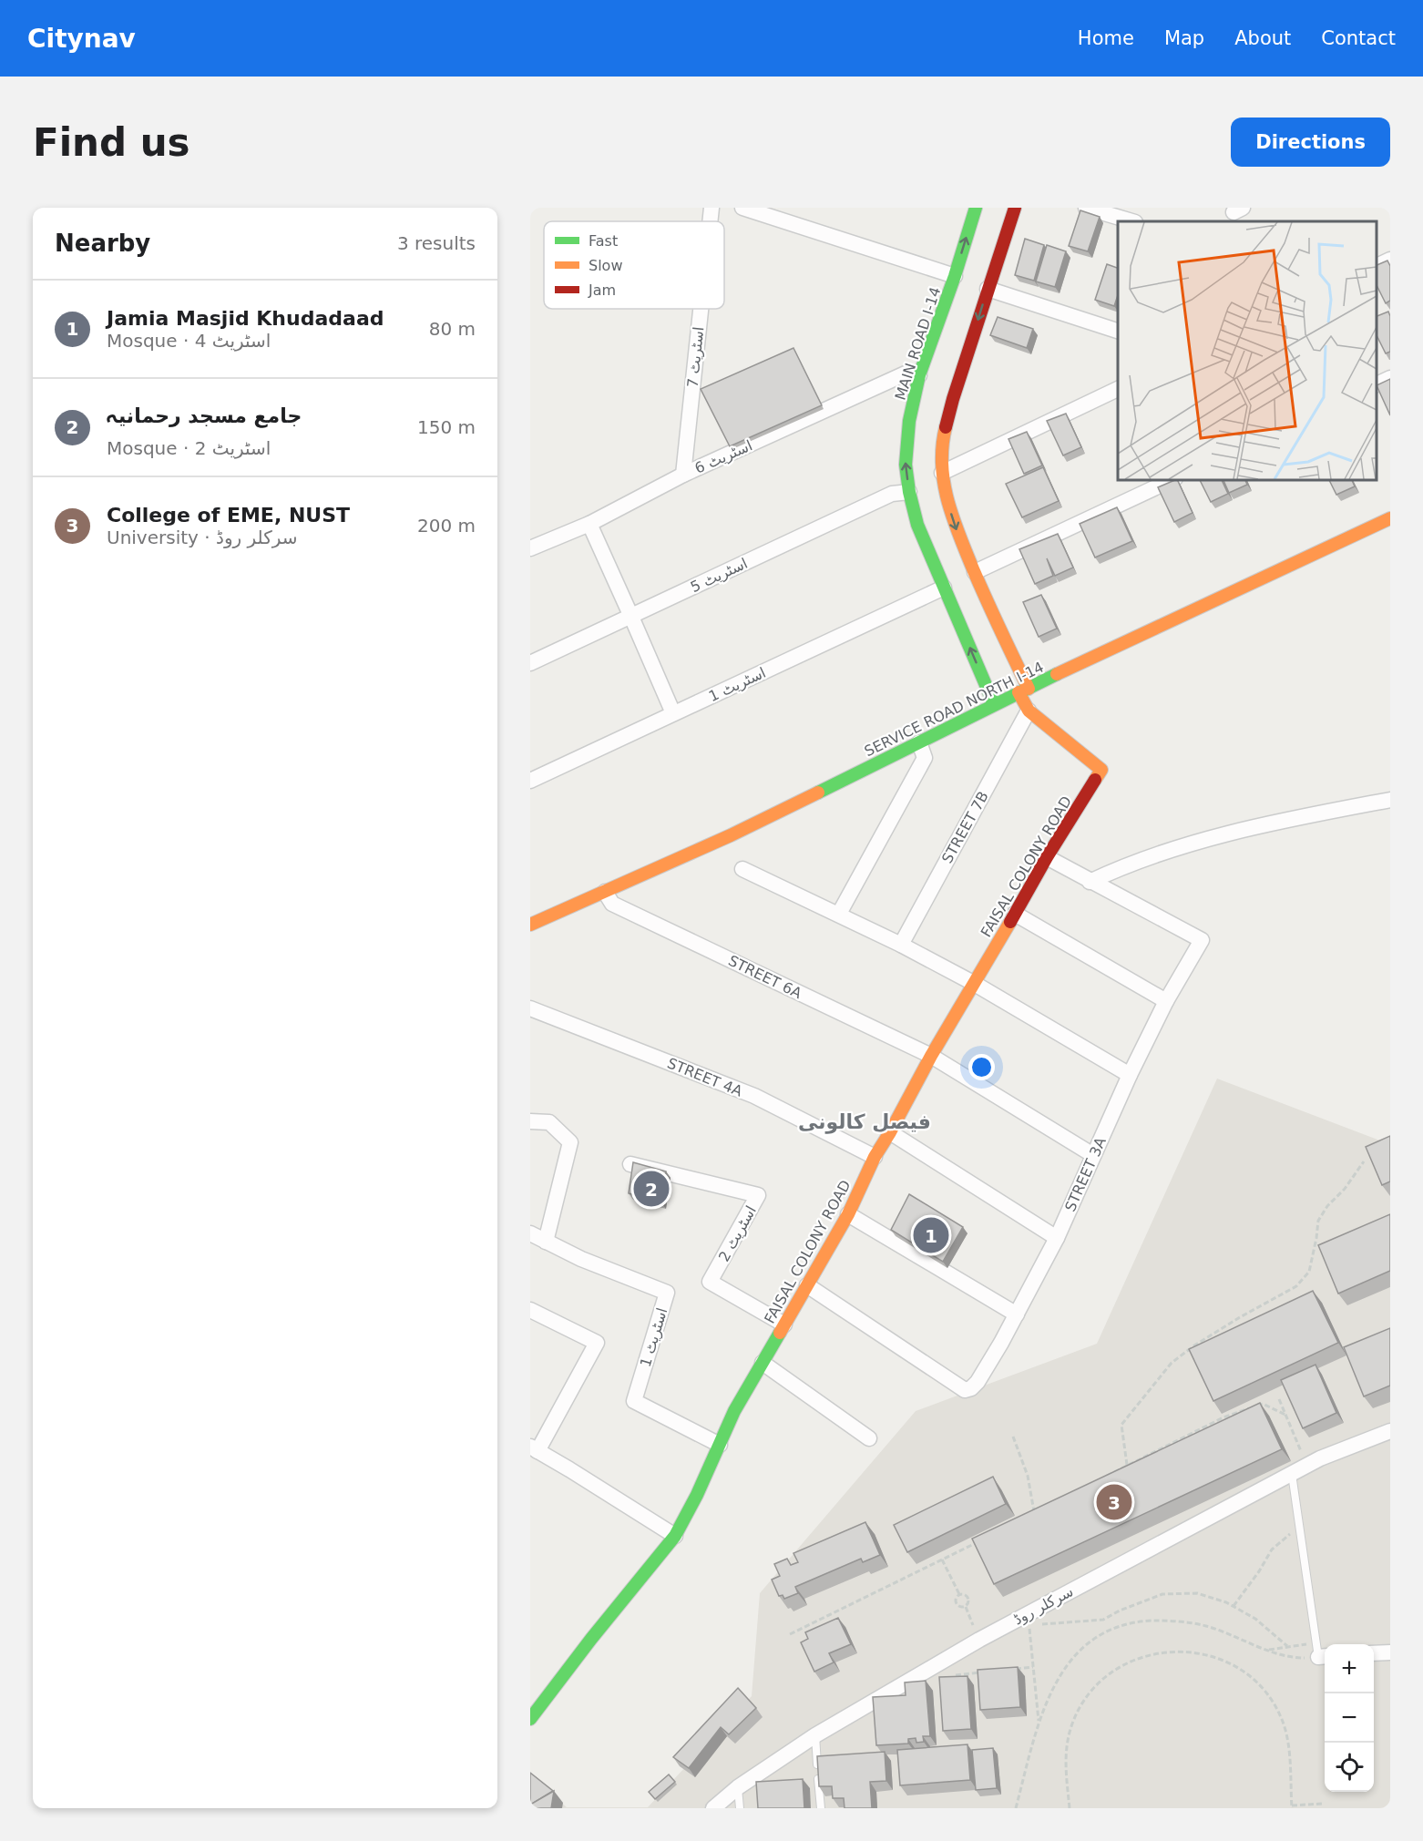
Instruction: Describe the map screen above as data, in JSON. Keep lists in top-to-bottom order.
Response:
{
  "streets": {
    "main road": ["MAIN ROAD I-14", "SERVICE ROAD NORTH I-14", "FAISAL COLONY ROAD"],
    "street": [
      "اسٹریٹ 7",
      "اسٹریٹ 6",
      "اسٹریٹ 5",
      "اسٹریٹ 1",
      "STREET 7B",
      "STREET 6A",
      "STREET 4A",
      "STREET 3A",
      "اسٹریٹ 2",
      "سرکلر روڈ"
    ]
  },
  "crossings": [
    ["MAIN ROAD I-14", "اسٹریٹ 6"],
    ["MAIN ROAD I-14", "اسٹریٹ 5"],
    ["MAIN ROAD I-14", "اسٹریٹ 1"],
    ["MAIN ROAD I-14", "SERVICE ROAD NORTH I-14"],
    ["اسٹریٹ 7", "اسٹریٹ 6"],
    ["اسٹریٹ 1", "FAISAL COLONY ROAD"],
    ["SERVICE ROAD NORTH I-14", "FAISAL COLONY ROAD"],
    ["SERVICE ROAD NORTH I-14", "STREET 6A"],
    ["STREET 7B", "FAISAL COLONY ROAD"],
    ["FAISAL COLONY ROAD", "STREET 6A"],
    ["FAISAL COLONY ROAD", "STREET 4A"],
    ["FAISAL COLONY ROAD", "STREET 3A"],
    ["FAISAL COLONY ROAD", "اسٹریٹ 2"]
  ],
  "districts": ["فیصل کالونی"],
  "legend": ["Fast", "Slow", "Jam"],
  "page": {
    "header": "Citynav",
    "nav": [
      "Home",
      "Map",
      "About",
      "Contact"
    ],
    "buttons": "Directions",
    "title": "Find us",
    "heading": ["Nearby", "3 results"],
    "list": [
      {
        "mark": "1",
        "name": "Jamia Masjid Khudadaad",
        "note": "Mosque · اسٹریٹ 4",
        "value": "80 m"
      },
      {
        "mark": "2",
        "name": "جامع مسجد رحمانیہ",
        "note": "Mosque · اسٹریٹ 2",
        "value": "150 m"
      },
      {
        "mark": "3",
        "name": "College of EME, NUST",
        "note": "University · سرکلر روڈ",
        "value": "200 m"
      }
    ],
    "pins": ["2", "1", "3"],
    "map_buttons": ["+", "−"]
  }
}
